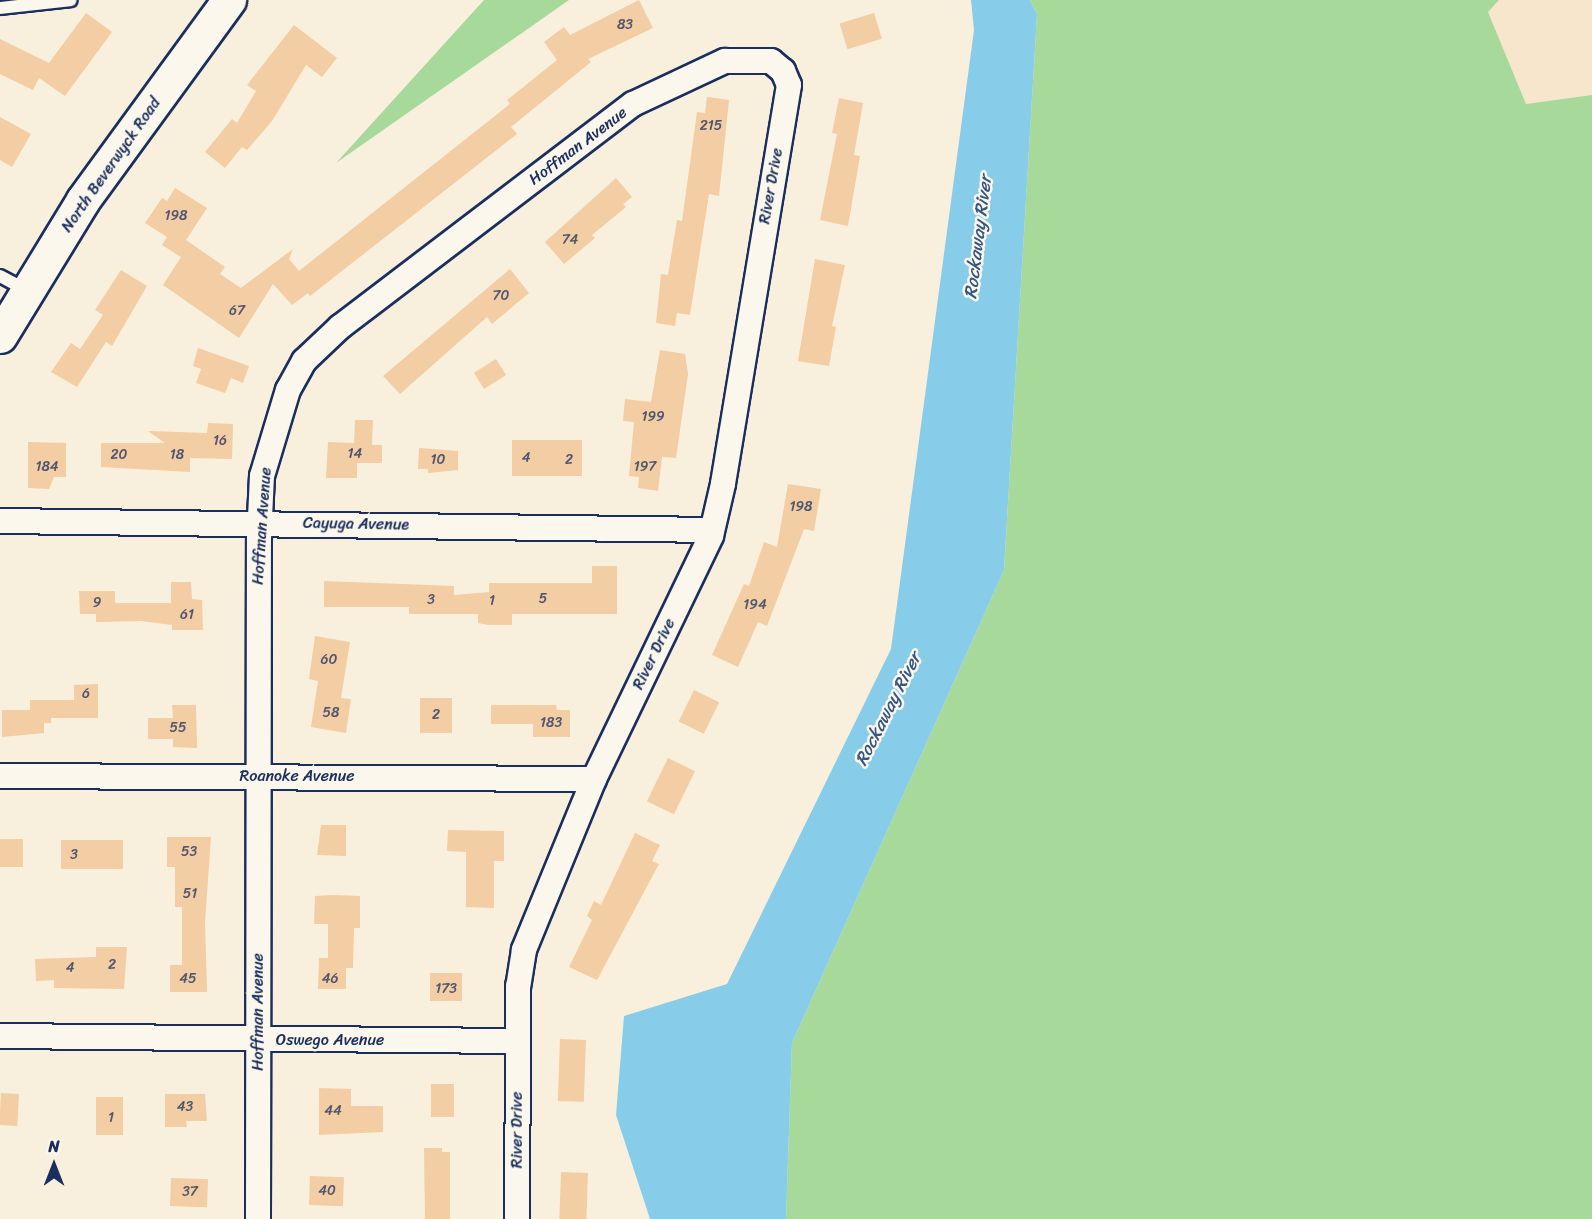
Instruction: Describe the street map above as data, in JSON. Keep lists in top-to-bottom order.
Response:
{
  "streets": {
    "street": [
      "Hoffman Avenue",
      "North Beverwyck Road",
      "River Drive",
      "Cayuga Avenue",
      "Roanoke Avenue",
      "Oswego Avenue"
    ]
  },
  "crossings": [
    ["Hoffman Avenue", "River Drive"],
    ["Hoffman Avenue", "Cayuga Avenue"],
    ["Hoffman Avenue", "Roanoke Avenue"],
    ["Hoffman Avenue", "Oswego Avenue"],
    ["River Drive", "Cayuga Avenue"],
    ["River Drive", "Roanoke Avenue"],
    ["River Drive", "Oswego Avenue"]
  ],
  "water": ["Rockaway River"],
  "house_numbers": [
    "83",
    "215",
    "198",
    "74",
    "70",
    "67",
    "199",
    "16",
    "14",
    "20",
    "18",
    "4",
    "10",
    "2",
    "184",
    "197",
    "198",
    "5",
    "3",
    "1",
    "9",
    "194",
    "61",
    "60",
    "6",
    "58",
    "2",
    "183",
    "55",
    "53",
    "3",
    "51",
    "2",
    "4",
    "45",
    "46",
    "173",
    "43",
    "44",
    "1",
    "40",
    "37"
  ],
  "north": "top"
}
